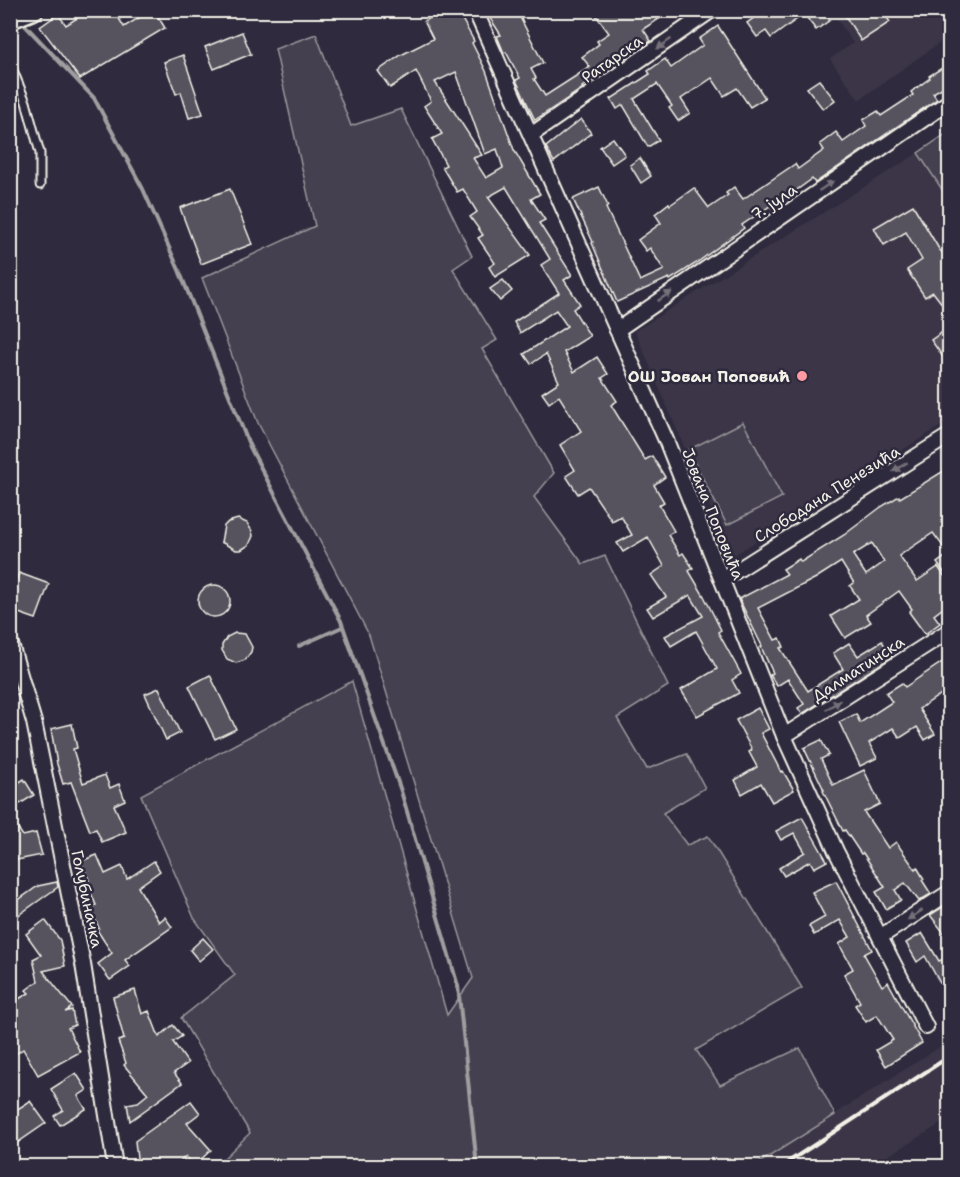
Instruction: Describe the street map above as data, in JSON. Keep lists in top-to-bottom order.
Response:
{
  "streets": {
    "street": [
      "Ратарска",
      "7. јула",
      "Слободана Пенезића",
      "Јована Поповића",
      "Далматинска",
      "Голубиначка"
    ]
  },
  "crossings": [
    ["Ратарска", "Јована Поповића"],
    ["7. јула", "Јована Поповића"],
    ["Слободана Пенезића", "Јована Поповића"],
    ["Јована Поповића", "Далматинска"]
  ],
  "one_way": [
    "Ратарска",
    "7. јула",
    "Слободана Пенезића",
    "Далматинска"
  ],
  "places": ["ОШ Јован Поповић"]
}
